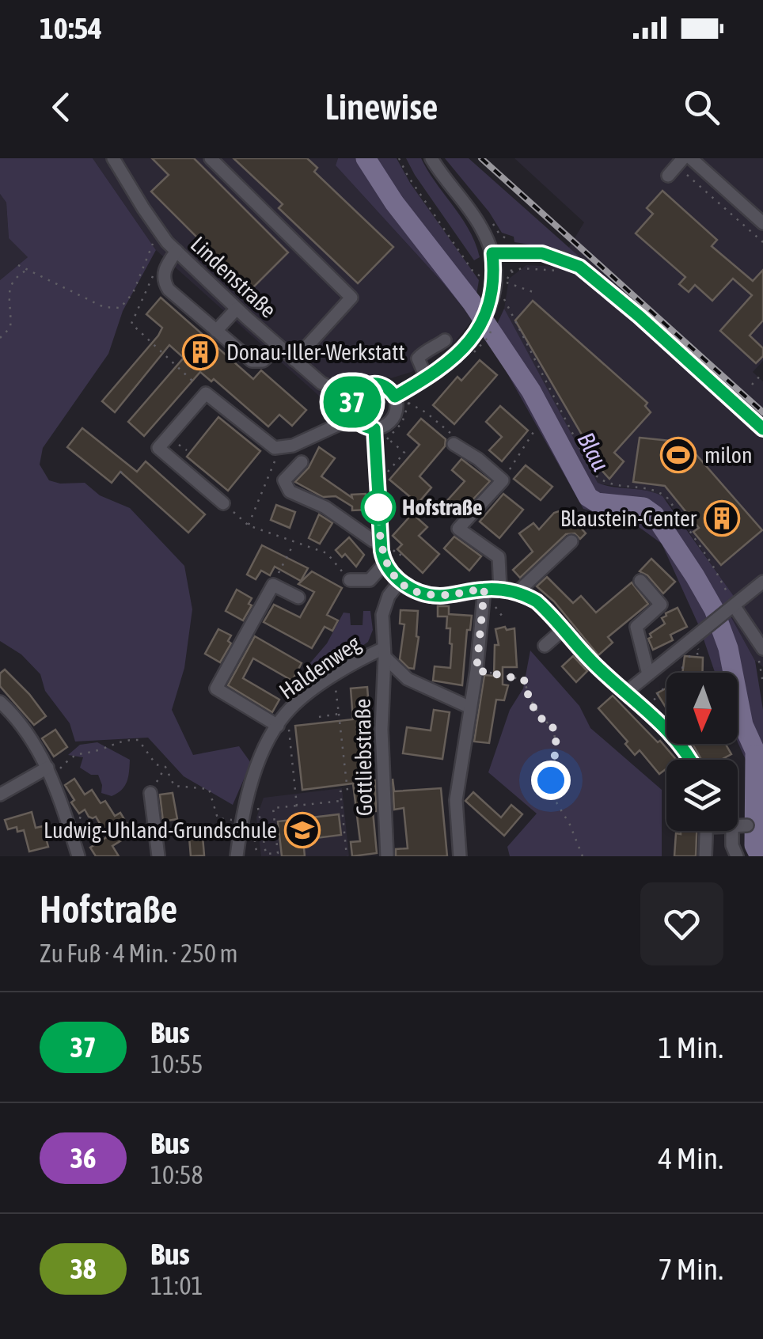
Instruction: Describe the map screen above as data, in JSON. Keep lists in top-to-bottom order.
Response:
{
  "streets": {
    "street": ["Lindenstraße", "Haldenweg", "Gottliebstraße"]
  },
  "crossings": [
    ["Haldenweg", "Gottliebstraße"]
  ],
  "water": ["Blau"],
  "places": {
    "building": ["Donau-Iller-Werkstatt", "Blaustein-Center"],
    "sports": ["milon"],
    "other": ["Hofstraße"],
    "school or university": ["Ludwig-Uhland-Grundschule"]
  },
  "lines": ["bus line 37"],
  "north": "bottom",
  "page": {
    "status": "10:54",
    "header": "Linewise",
    "on_map": "37",
    "heading": ["Hofstraße", "Zu Fuß · 4 Min. · 250 m"],
    "list": [
      {
        "mark": "37",
        "name": "Bus",
        "note": "10:55",
        "value": "1 Min."
      },
      {
        "mark": "36",
        "name": "Bus",
        "note": "10:58",
        "value": "4 Min."
      },
      {
        "mark": "38",
        "name": "Bus",
        "note": "11:01",
        "value": "7 Min."
      }
    ]
  }
}
